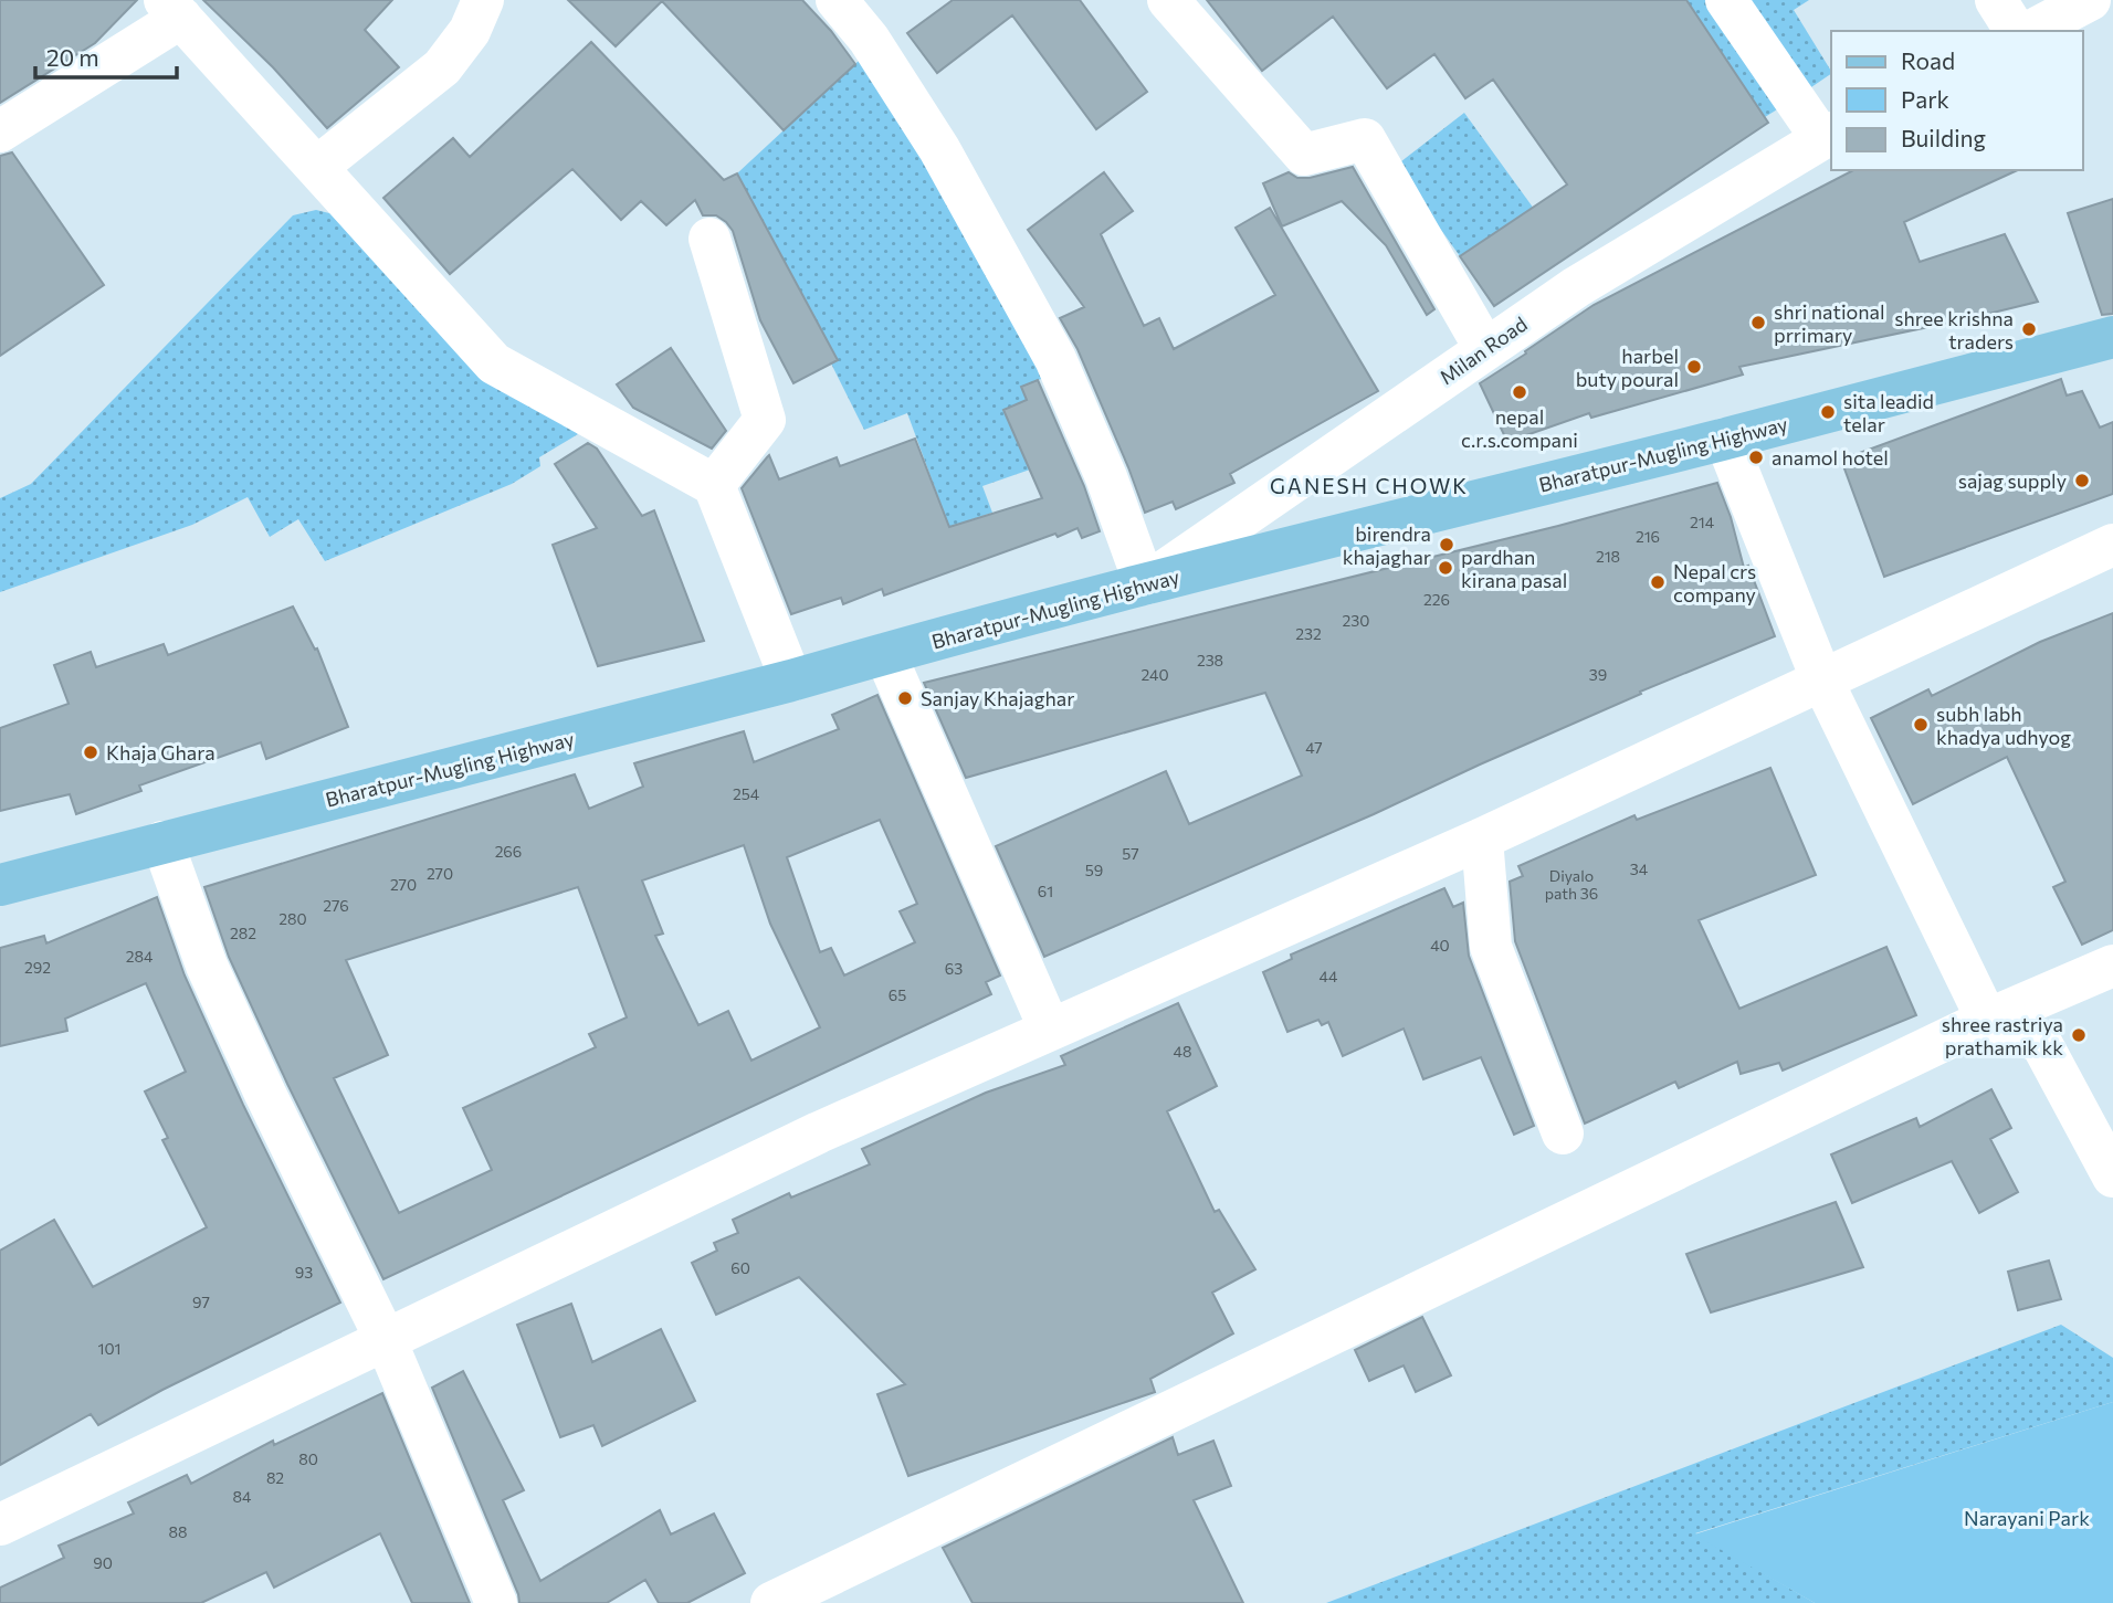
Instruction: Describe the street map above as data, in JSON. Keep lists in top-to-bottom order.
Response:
{
  "streets": {
    "main road": ["Bharatpur-Mugling Highway"],
    "street": ["Milan Road"]
  },
  "crossings": [
    ["Milan Road", "Bharatpur-Mugling Highway"]
  ],
  "districts": ["GANESH CHOWK"],
  "parks": ["Narayani Park"],
  "places": [
    "shri national prrimary",
    "shree krishna traders",
    "harbel buty poural",
    "nepal c.r.s.compani",
    "sita leadid telar",
    "anamol hotel",
    "sajag supply",
    "birendra khajaghar",
    "pardhan kirana pasal",
    "Nepal crs company",
    "Sanjay Khajaghar",
    "subh labh khadya udhyog",
    "Khaja Ghara",
    "shree rastriya prathamik kk"
  ],
  "house_numbers": [
    "214",
    "216",
    "218",
    "226",
    "230",
    "232",
    "238",
    "240",
    "39",
    "47",
    "254",
    "266",
    "57",
    "34",
    "59",
    "270",
    "Diyalo path 36",
    "270",
    "61",
    "276",
    "280",
    "282",
    "40",
    "284",
    "292",
    "63",
    "44",
    "65",
    "48",
    "60",
    "93",
    "97",
    "101",
    "80",
    "82",
    "84",
    "88",
    "90"
  ],
  "legend": ["Road", "Park", "Building"],
  "scale_bar": "20 m"
}
